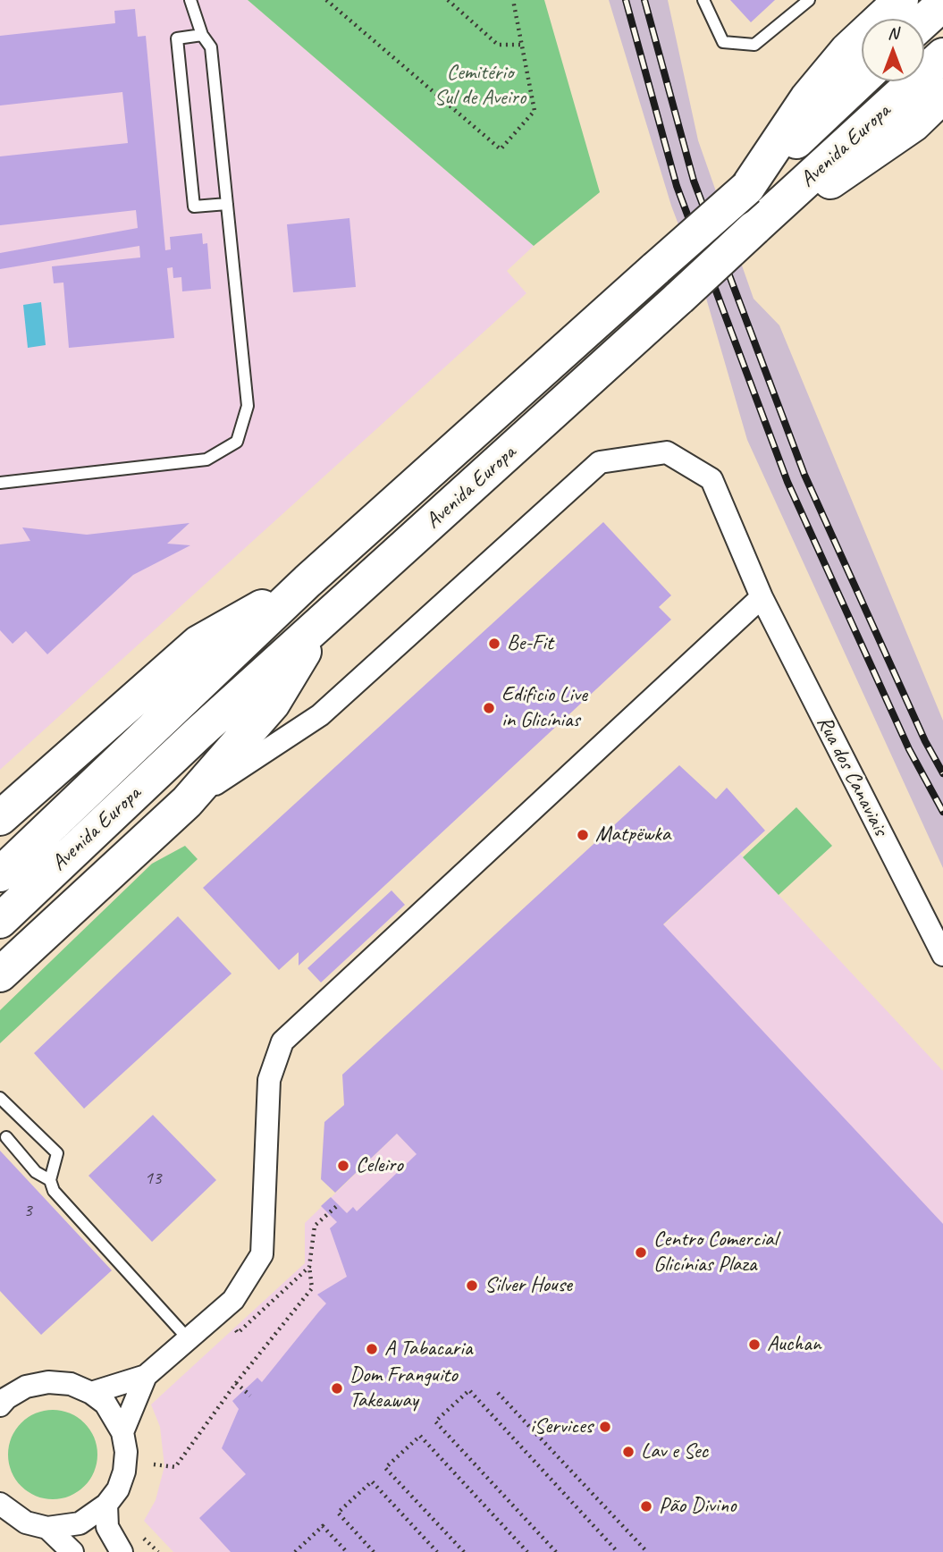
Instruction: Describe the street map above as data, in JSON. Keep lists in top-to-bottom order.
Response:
{
  "streets": {
    "main road": ["Avenida Europa"],
    "street": ["Rua dos Canaviais"]
  },
  "parks": ["Cemitério Sul de Aveiro"],
  "places": [
    "Be-Fit",
    "Edificio Live in Glicínias",
    "Matpëwka",
    "Celeiro",
    "Centro Comercial Glicínias Plaza",
    "Silver House",
    "Auchan",
    "A Tabacaria",
    "Dom Franguito Takeaway",
    "iServices",
    "Lav e Sec",
    "Pão Divino"
  ],
  "house_numbers": ["13", "3"],
  "north": "top"
}
